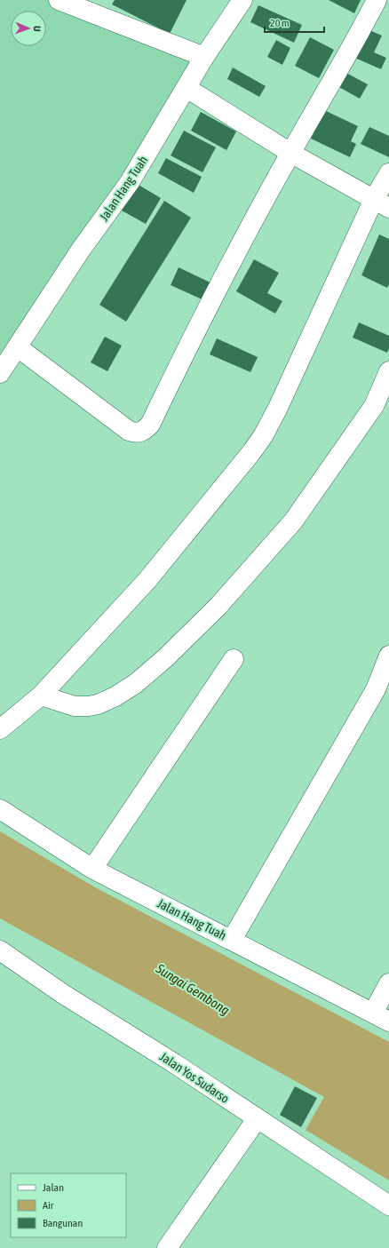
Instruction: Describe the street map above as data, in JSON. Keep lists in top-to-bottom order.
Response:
{
  "streets": {
    "street": ["Jalan Hang Tuah", "Jalan Yos Sudarso"]
  },
  "water": ["Sungai Gembong"],
  "legend": ["Jalan", "Air", "Bangunan"],
  "scale_bar": "20 m",
  "north": "right"
}
